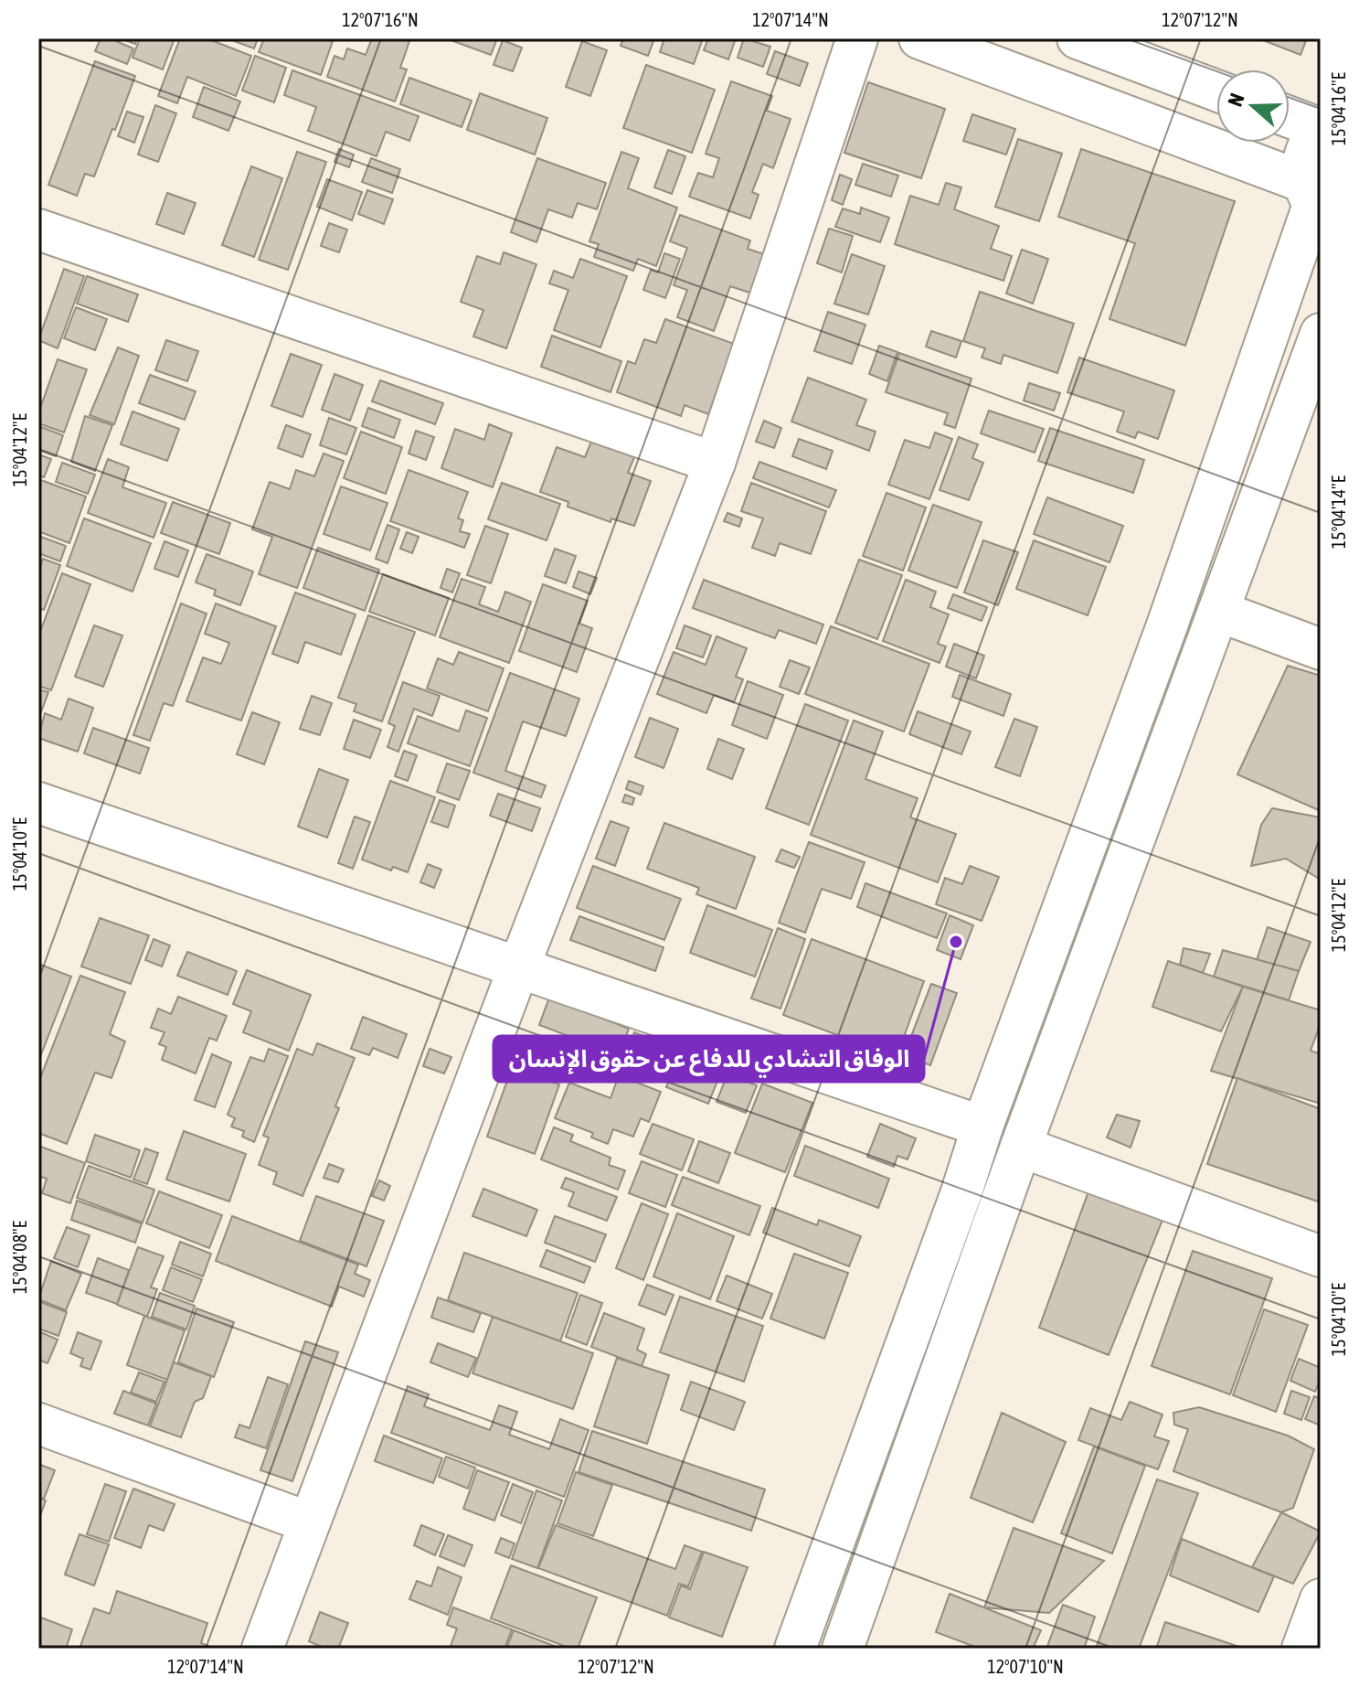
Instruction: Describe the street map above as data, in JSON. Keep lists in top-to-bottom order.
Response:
{
  "places": ["الوفاق التشادي للدفاع عن حقوق الإنسان"],
  "north": "left",
  "coordinates": [
    "12°07'16\"N",
    "12°07'14\"N",
    "12°07'12\"N",
    "15°04'16\"E",
    "15°04'12\"E",
    "15°04'14\"E",
    "15°04'10\"E",
    "15°04'08\"E",
    "12°07'10\"N"
  ]
}
